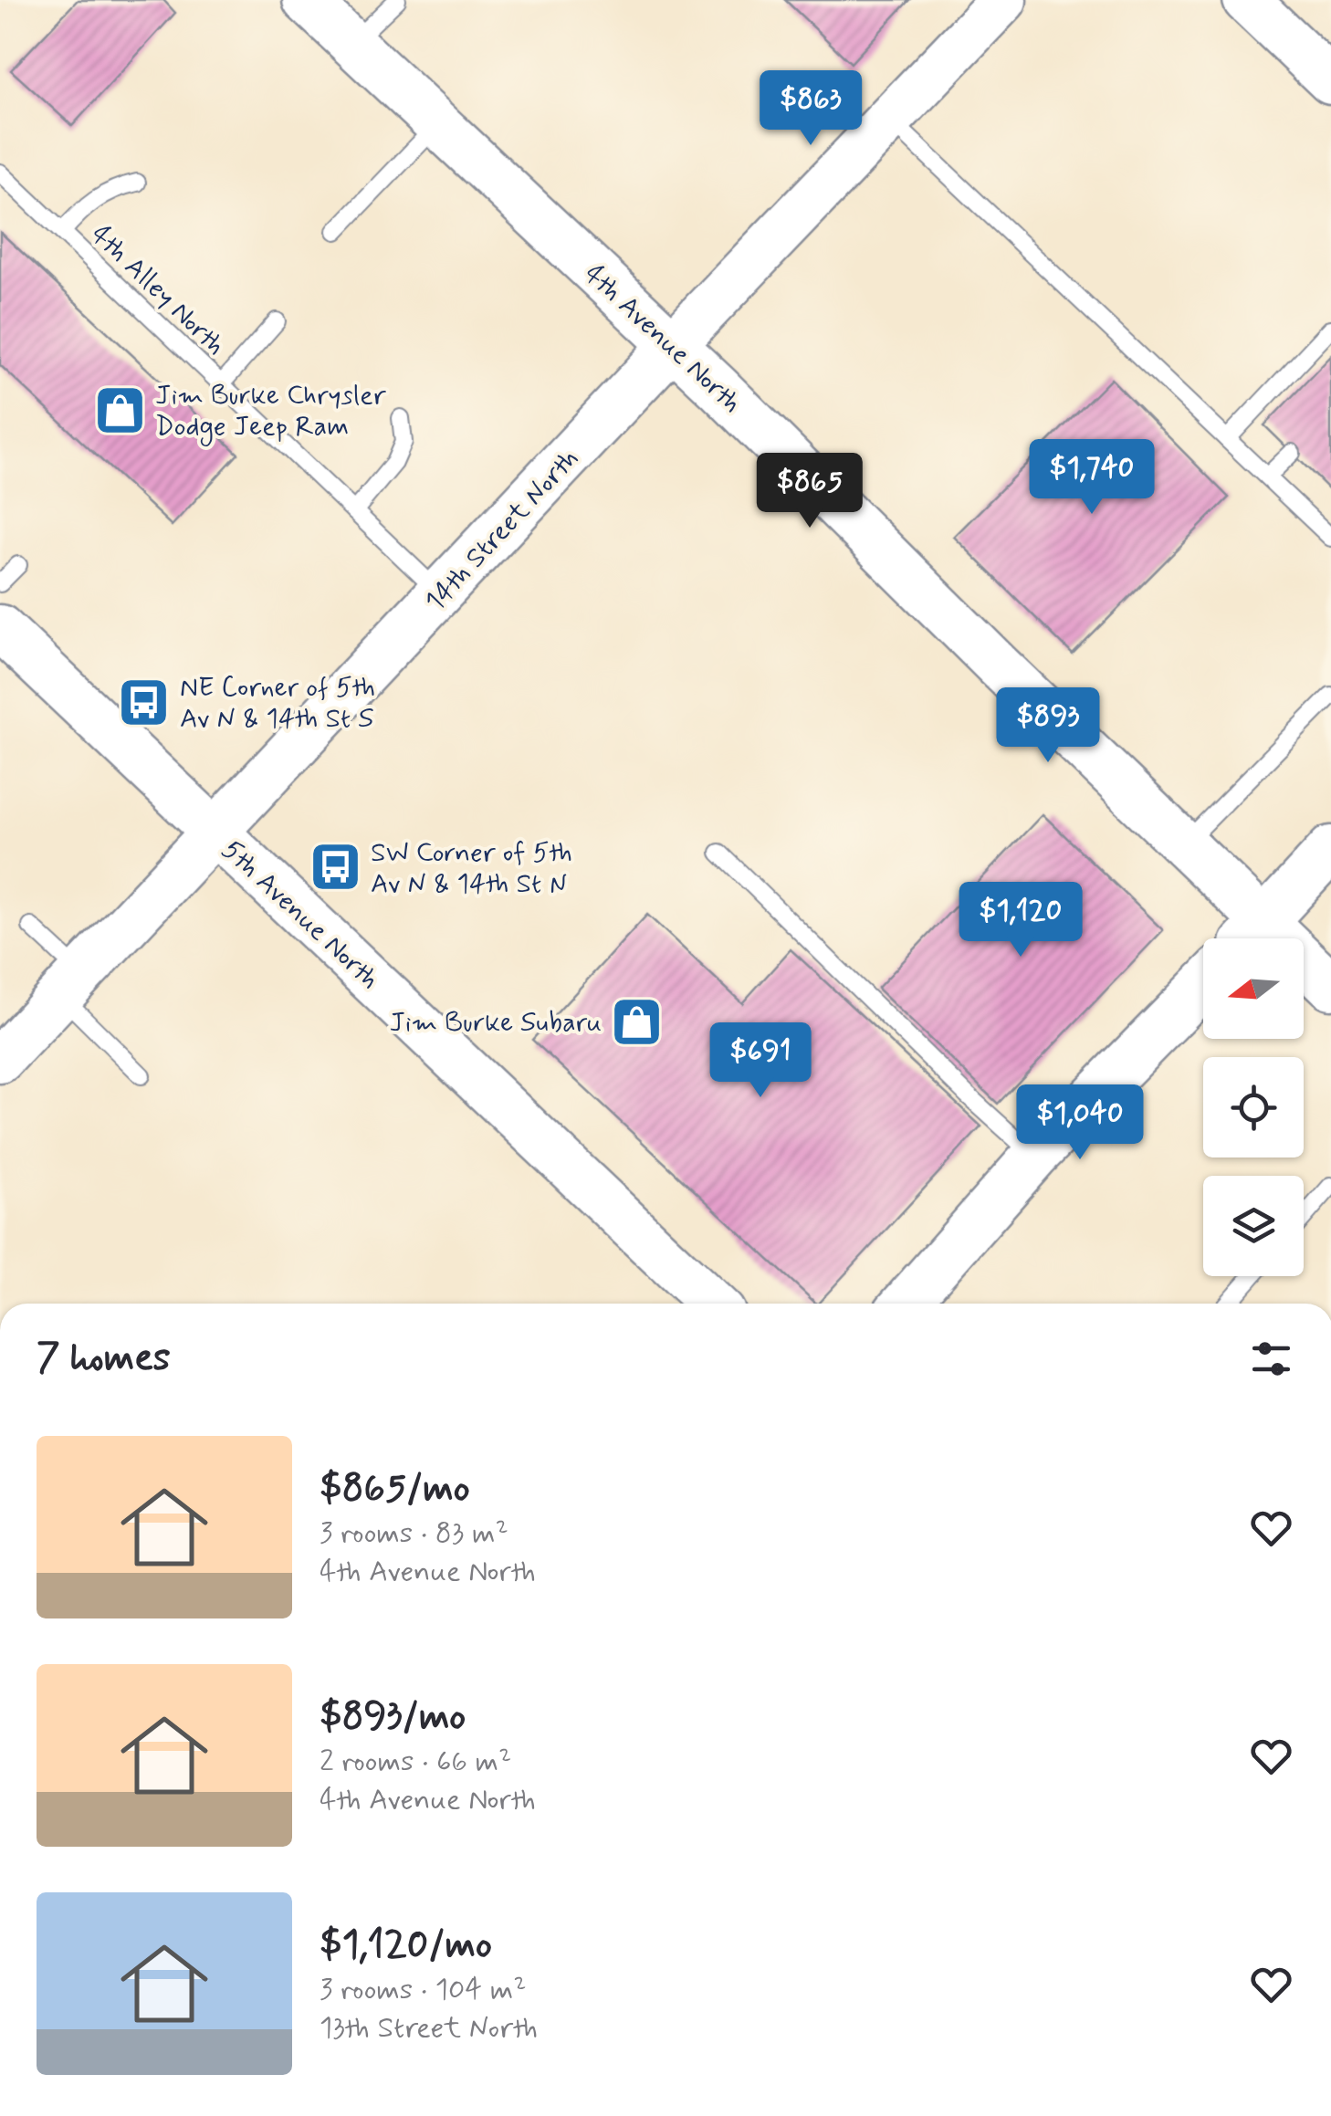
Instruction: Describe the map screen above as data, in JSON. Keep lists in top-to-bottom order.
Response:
{
  "streets": {
    "street": ["4th Avenue North", "14th Street North", "5th Avenue North"],
    "lane": ["4th Alley North"]
  },
  "crossings": [
    ["4th Alley North", "14th Street North"],
    ["4th Avenue North", "14th Street North"],
    ["14th Street North", "5th Avenue North"]
  ],
  "places": {
    "shop": ["Jim Burke Chrysler Dodge Jeep Ram", "Jim Burke Subaru"],
    "bus stop": ["NE Corner of 5th Av N & 14th St S", "SW Corner of 5th Av N & 14th St N"]
  },
  "north": "left",
  "page": {
    "price": [
      "$863",
      "$1,740",
      "$865",
      "$893",
      "$1,120",
      "$691",
      "$1,040"
    ],
    "heading": "7 homes",
    "list": [
      {
        "name": "$865/mo",
        "note": "3 rooms · 83 m² · 4th Avenue North"
      },
      {
        "name": "$893/mo",
        "note": "2 rooms · 66 m² · 4th Avenue North"
      },
      {
        "name": "$1,120/mo",
        "note": "3 rooms · 104 m² · 13th Street North"
      }
    ]
  }
}
